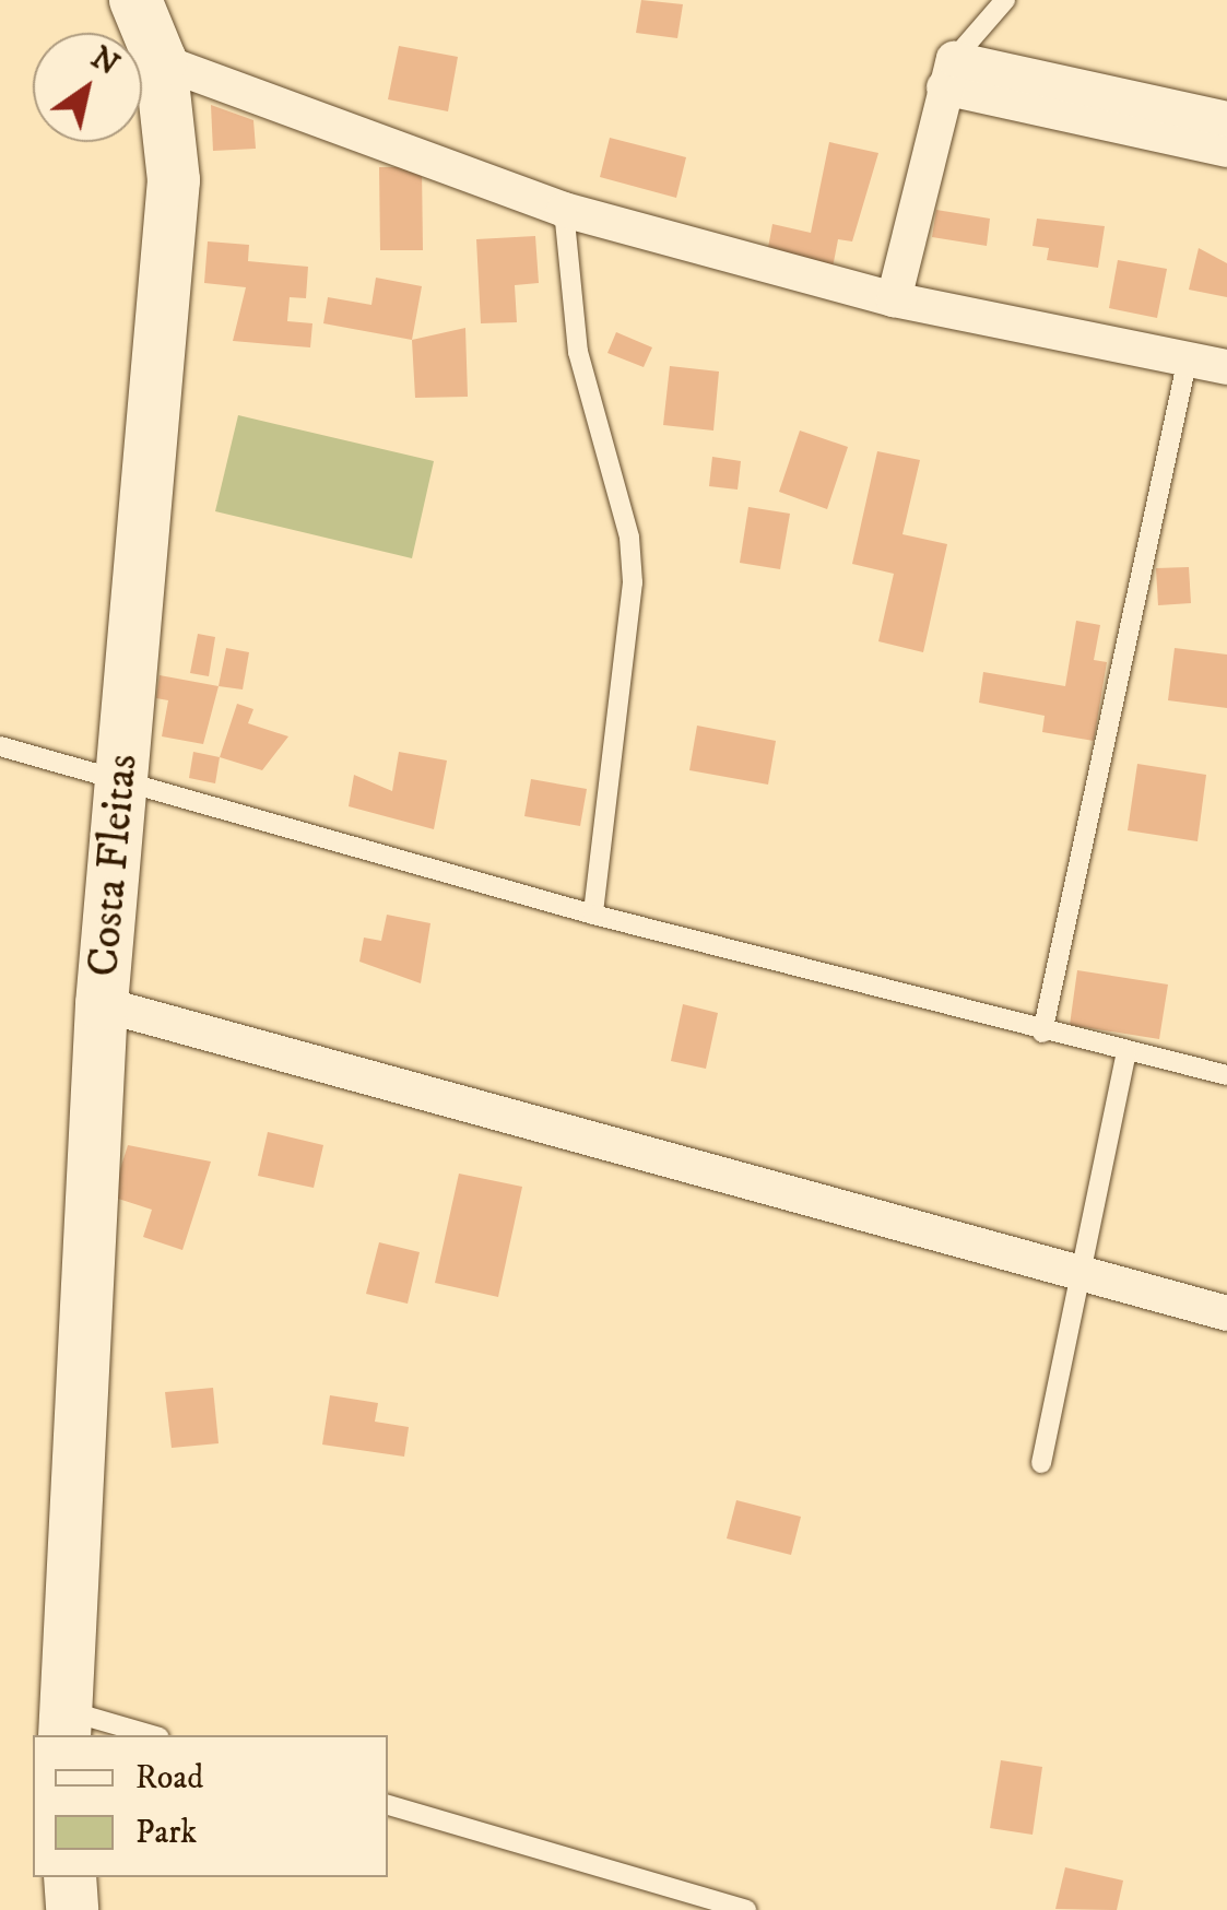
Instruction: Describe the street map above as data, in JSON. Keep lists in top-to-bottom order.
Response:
{
  "streets": {
    "main road": ["Costa Fleitas"]
  },
  "legend": ["Road", "Park"],
  "north": "top right"
}
